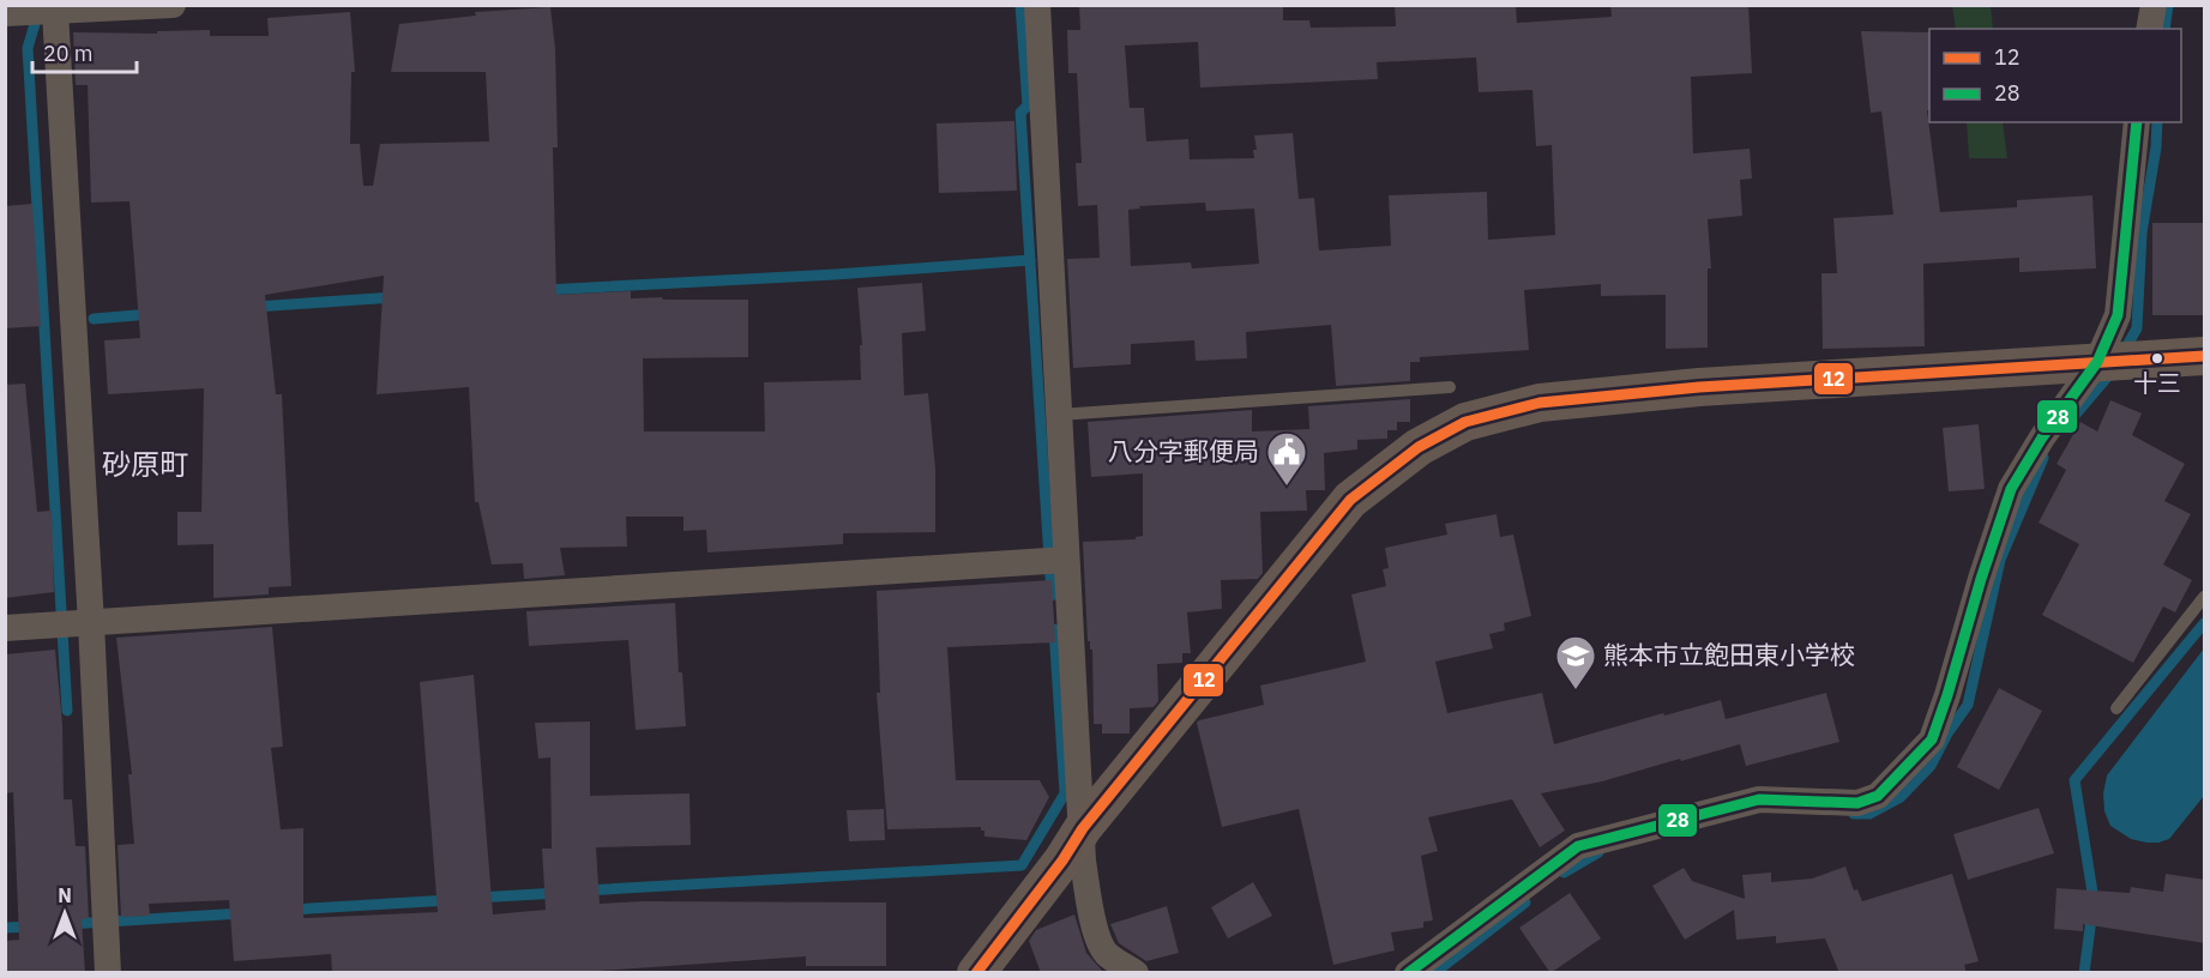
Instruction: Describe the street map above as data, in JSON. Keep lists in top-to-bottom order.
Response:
{
  "districts": ["砂原町"],
  "places": {
    "other": ["十三"],
    "public building": ["八分字郵便局"],
    "school or university": ["熊本市立飽田東小学校"]
  },
  "lines": ["transit line 28", "transit line 12"],
  "legend": ["12", "28"],
  "scale_bar": "20 m",
  "north": "top"
}
